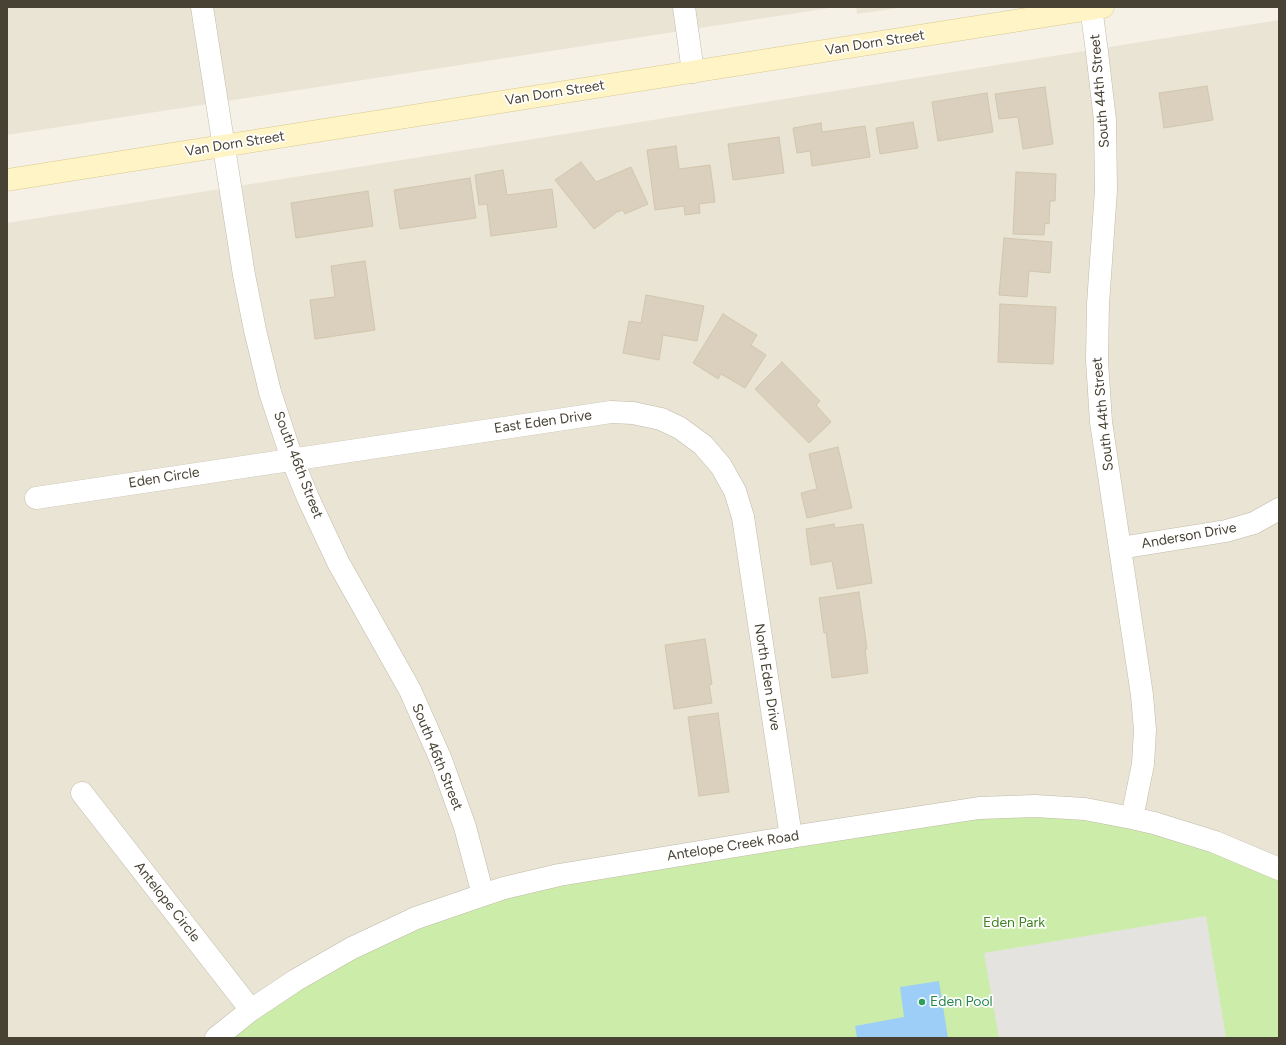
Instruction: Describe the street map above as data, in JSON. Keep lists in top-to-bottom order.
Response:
{
  "streets": {
    "main road": ["Van Dorn Street"],
    "street": [
      "South 44th Street",
      "East Eden Drive",
      "South 46th Street",
      "Eden Circle",
      "Anderson Drive",
      "North Eden Drive",
      "Antelope Creek Road",
      "Antelope Circle"
    ]
  },
  "crossings": [
    ["Van Dorn Street", "South 44th Street"],
    ["Van Dorn Street", "South 46th Street"],
    ["South 44th Street", "Anderson Drive"],
    ["South 44th Street", "Antelope Creek Road"],
    ["East Eden Drive", "South 46th Street"],
    ["East Eden Drive", "Eden Circle"],
    ["East Eden Drive", "North Eden Drive"],
    ["South 46th Street", "Eden Circle"],
    ["South 46th Street", "Antelope Creek Road"],
    ["North Eden Drive", "Antelope Creek Road"],
    ["Antelope Creek Road", "Antelope Circle"]
  ],
  "parks": ["Eden Park"],
  "places": ["Eden Pool"]
}
